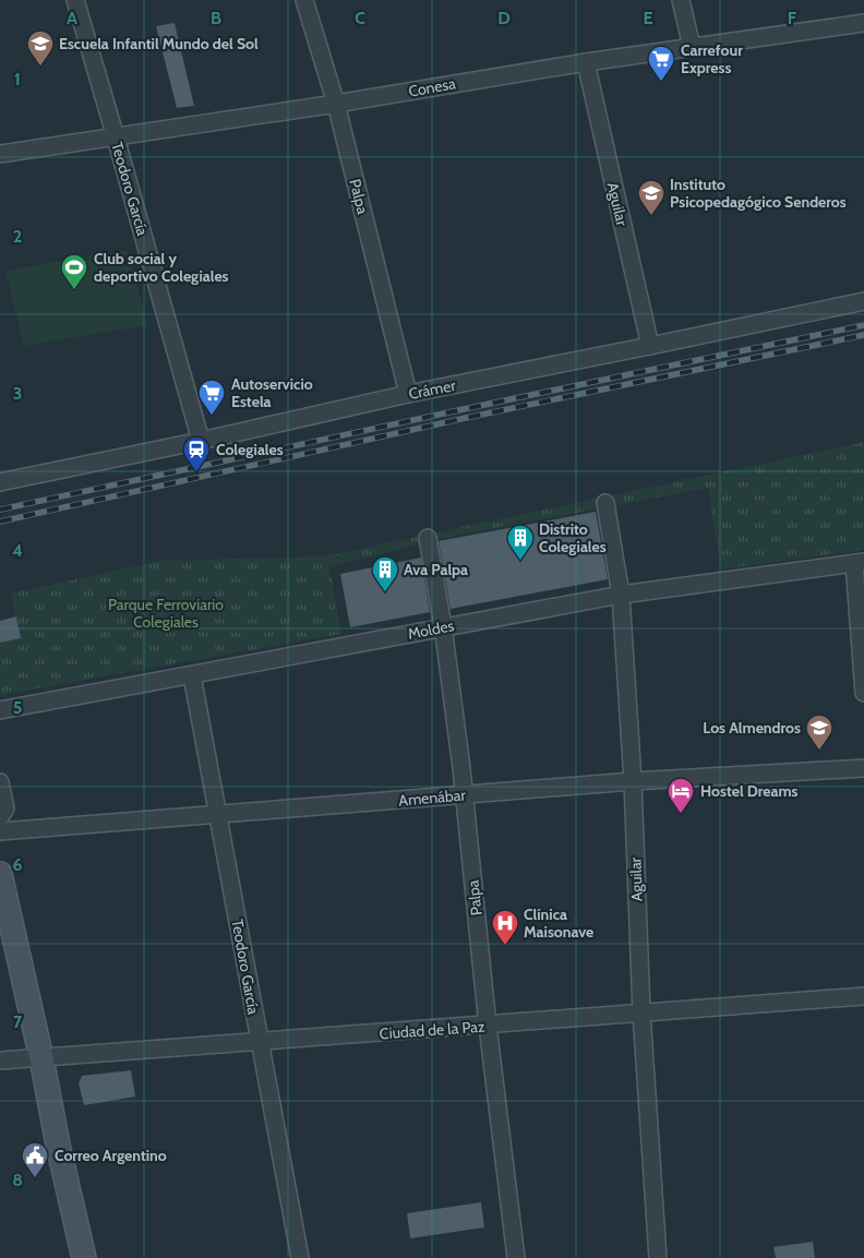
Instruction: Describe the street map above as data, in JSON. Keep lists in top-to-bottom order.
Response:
{
  "streets": {
    "street": [
      "Conesa",
      "Teodoro García",
      "Palpa",
      "Aguilar",
      "Crámer",
      "Moldes",
      "Amenábar",
      "Ciudad de la Paz"
    ]
  },
  "crossings": [
    ["Conesa", "Teodoro García"],
    ["Conesa", "Palpa"],
    ["Conesa", "Aguilar"],
    ["Teodoro García", "Crámer"],
    ["Teodoro García", "Moldes"],
    ["Teodoro García", "Amenábar"],
    ["Teodoro García", "Ciudad de la Paz"],
    ["Palpa", "Crámer"],
    ["Palpa", "Moldes"],
    ["Palpa", "Amenábar"],
    ["Palpa", "Ciudad de la Paz"],
    ["Aguilar", "Crámer"],
    ["Aguilar", "Moldes"],
    ["Aguilar", "Amenábar"],
    ["Aguilar", "Ciudad de la Paz"]
  ],
  "parks": ["Parque Ferroviario Colegiales"],
  "places": {
    "school or university": ["Escuela Infantil Mundo del Sol", "Instituto Psicopedagógico Senderos", "Los Almendros"],
    "supermarket": ["Carrefour Express", "Autoservicio Estela"],
    "sports": ["Club social y deportivo Colegiales"],
    "station": ["Colegiales"],
    "building": ["Distrito Colegiales", "Ava Palpa"],
    "hotel": ["Hostel Dreams"],
    "hospital": ["Clínica Maisonave"],
    "public building": ["Correo Argentino"]
  },
  "grid": {
    "columns": [
      "A",
      "B",
      "C",
      "D",
      "E",
      "F"
    ],
    "rows": [
      "1",
      "2",
      "3",
      "4",
      "5",
      "6",
      "7",
      "8"
    ]
  }
}
